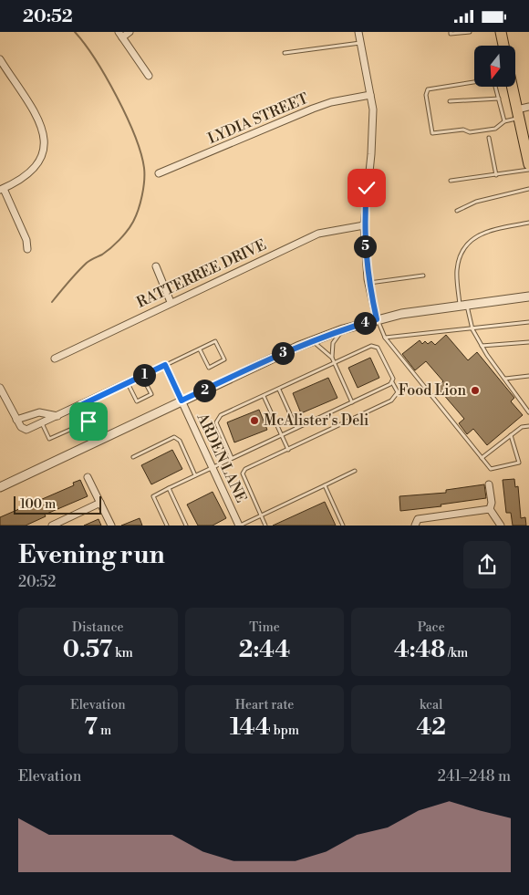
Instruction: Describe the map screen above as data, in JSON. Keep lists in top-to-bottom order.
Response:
{
  "streets": {
    "street": ["LYDIA STREET", "RATTERREE DRIVE", "ARDEN LANE"]
  },
  "places": ["Food Lion", "McAlister's Deli"],
  "scale_bar": "100 m",
  "north": "bottom",
  "page": {
    "status": "20:52",
    "pins": [
      "5",
      "4",
      "3",
      "1",
      "2"
    ],
    "scale": "100 m",
    "heading": ["Evening run", "20:52"],
    "stats": [
      ["Distance", "0.57 km"],
      ["Time", "2:44"],
      ["Pace", "4:48 /km"],
      ["Elevation", "7 m"],
      ["Heart rate", "144 bpm"],
      ["kcal", "42"]
    ],
    "chart": ["Elevation", "241–248 m"]
  }
}
